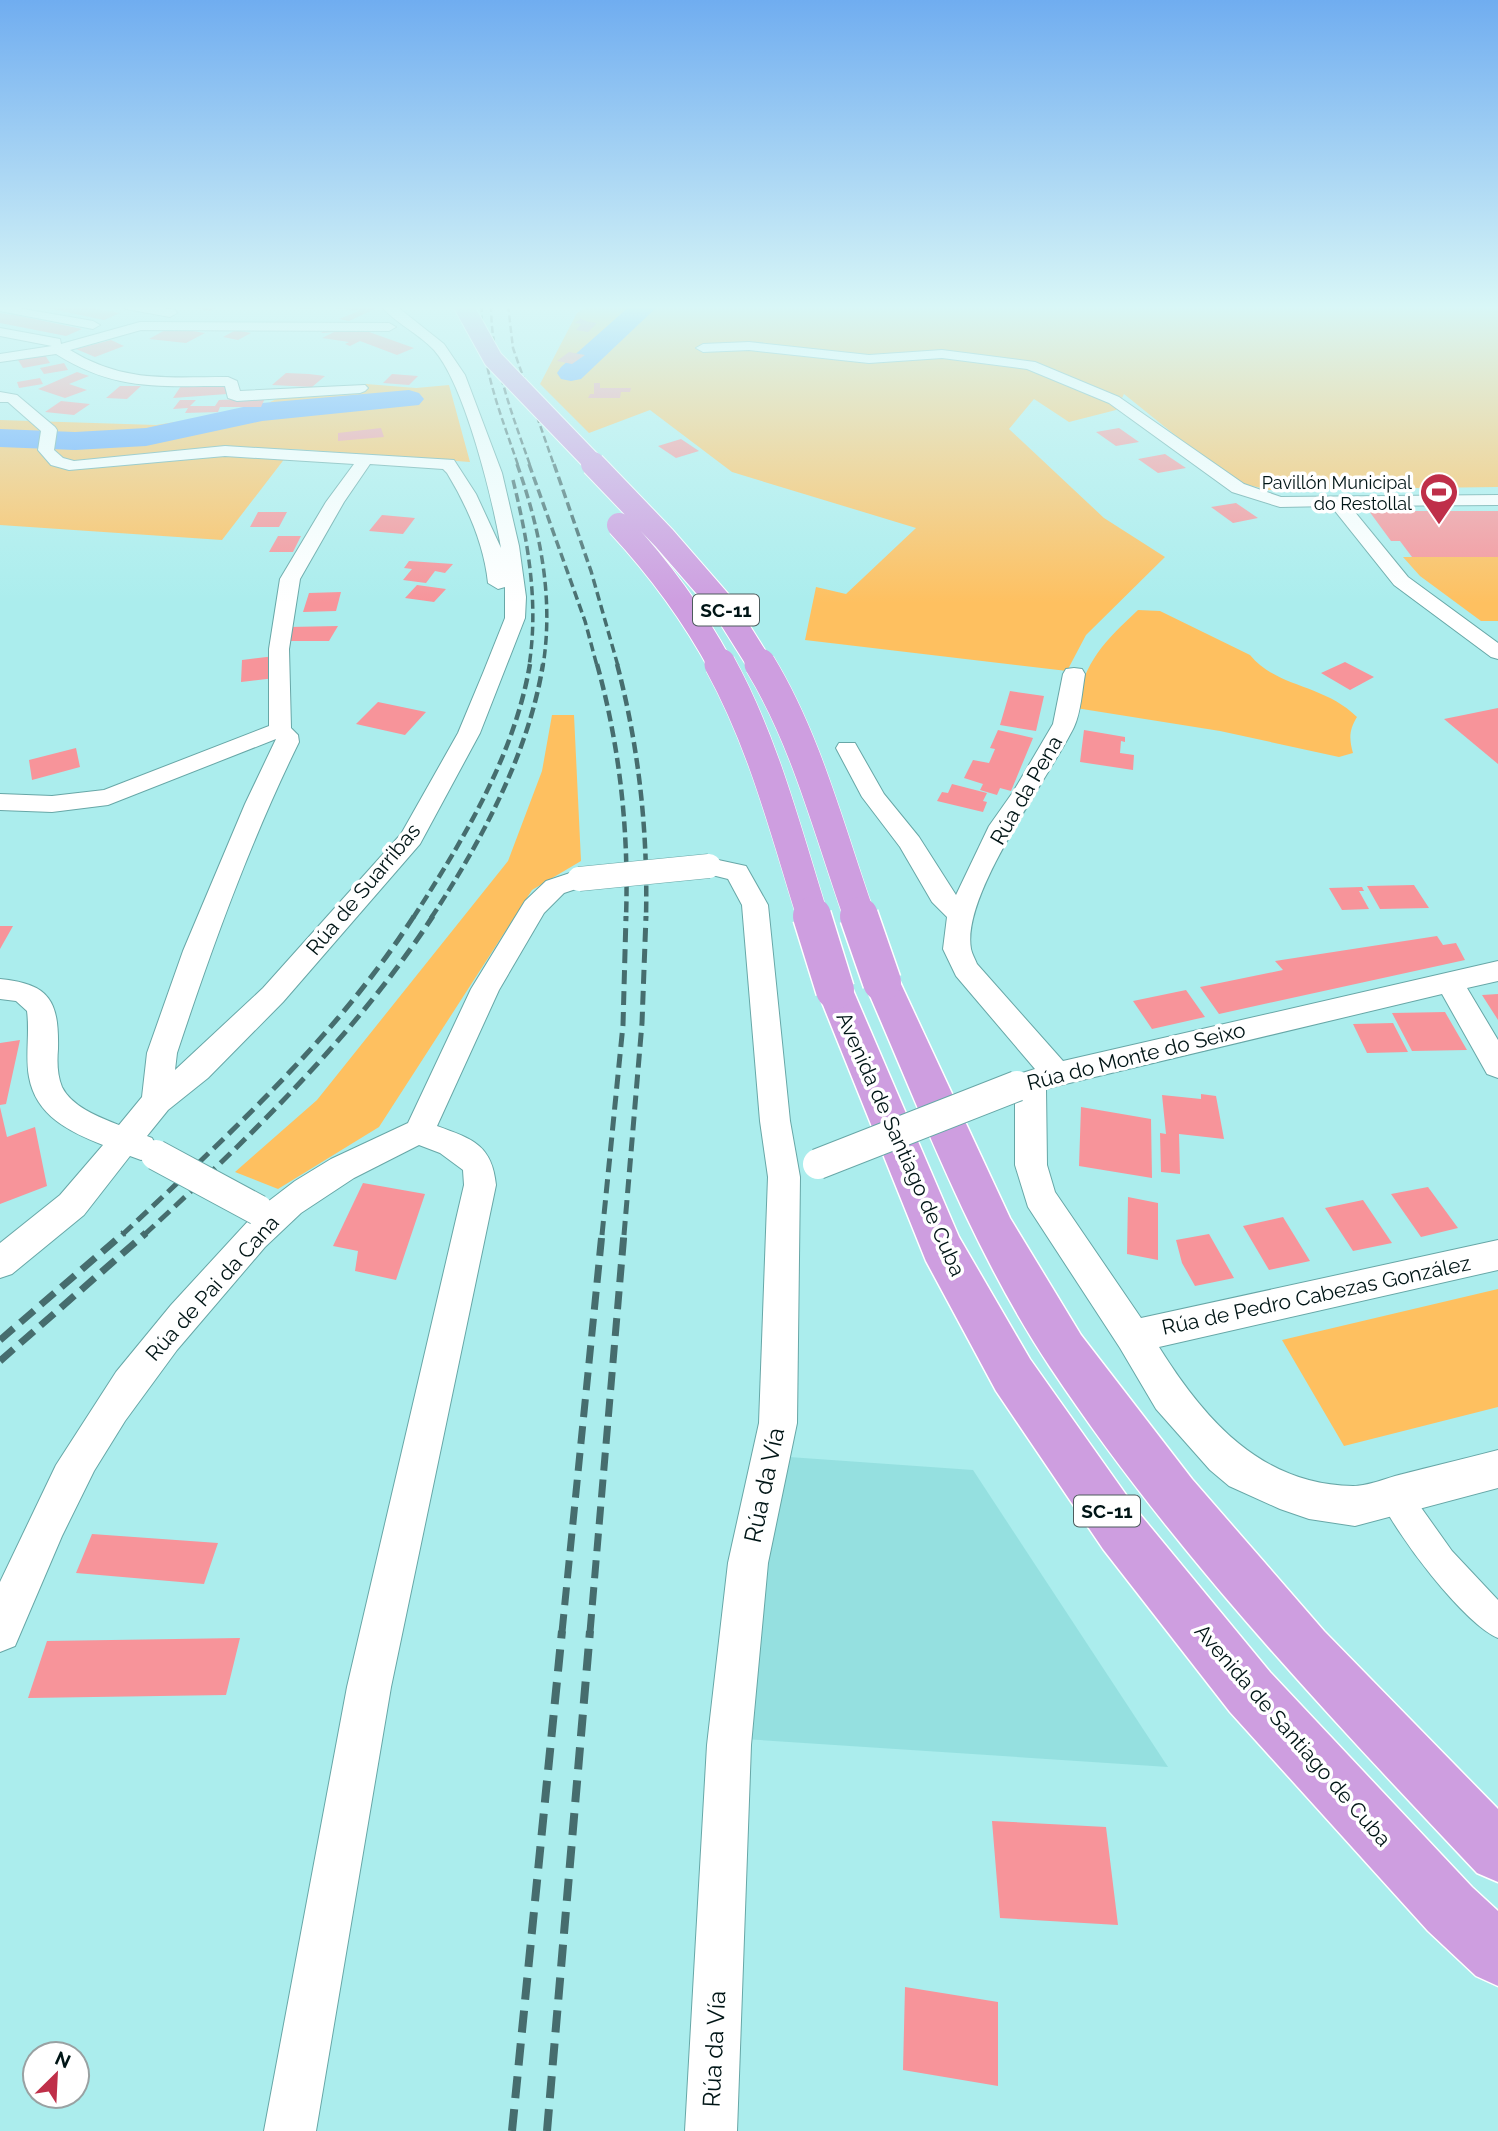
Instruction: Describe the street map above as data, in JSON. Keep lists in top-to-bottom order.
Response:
{
  "streets": {
    "highway": ["SC-11", "Avenida de Santiago de Cuba"],
    "street": [
      "Rúa da Pena",
      "Rúa de Suarribas",
      "Rúa do Monte do Seixo",
      "Rúa de Pai da Cana",
      "Rúa de Pedro Cabezas González",
      "Rúa da Vía"
    ]
  },
  "crossings": [
    ["Rúa da Pena", "Rúa do Monte do Seixo"],
    ["Rúa do Monte do Seixo", "Rúa da Vía"],
    ["Rúa de Pai da Cana", "Rúa da Vía"]
  ],
  "places": {
    "sports": ["Pavillón Municipal do Restollal"]
  },
  "north": "top right"
}
